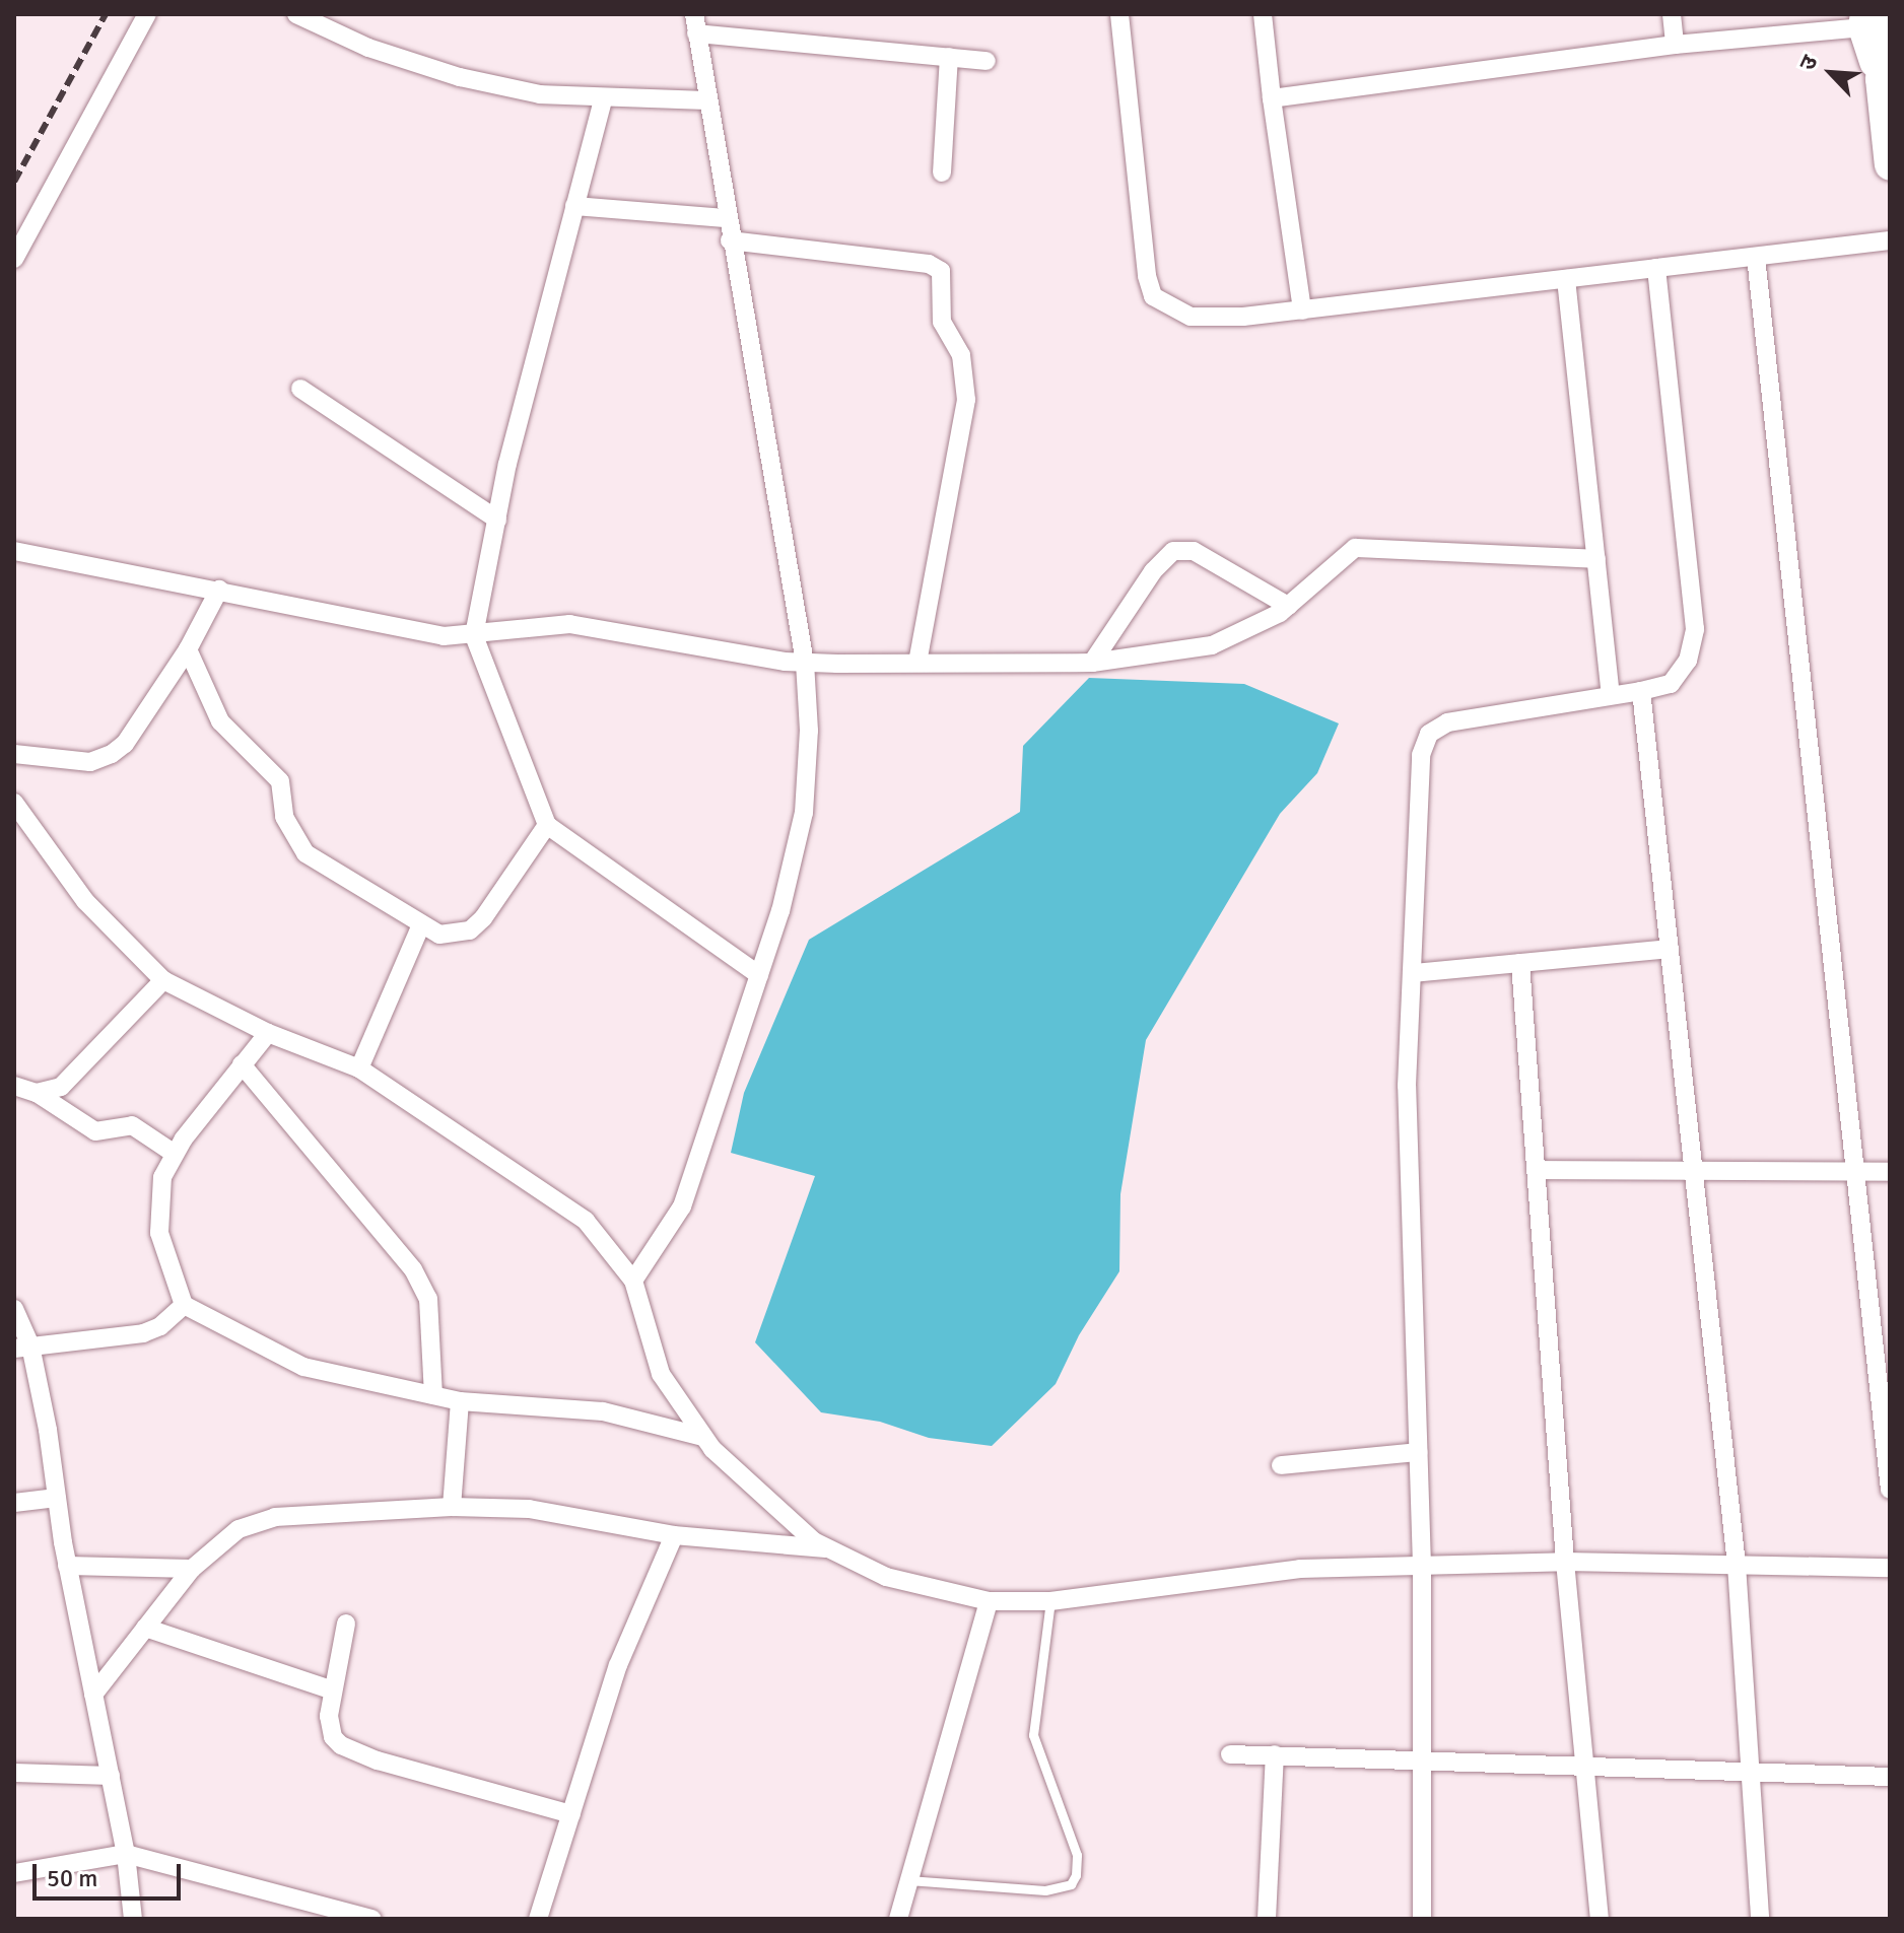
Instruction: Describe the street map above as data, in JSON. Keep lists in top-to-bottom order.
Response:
{
  "scale_bar": "50 m",
  "north": "top left"
}
